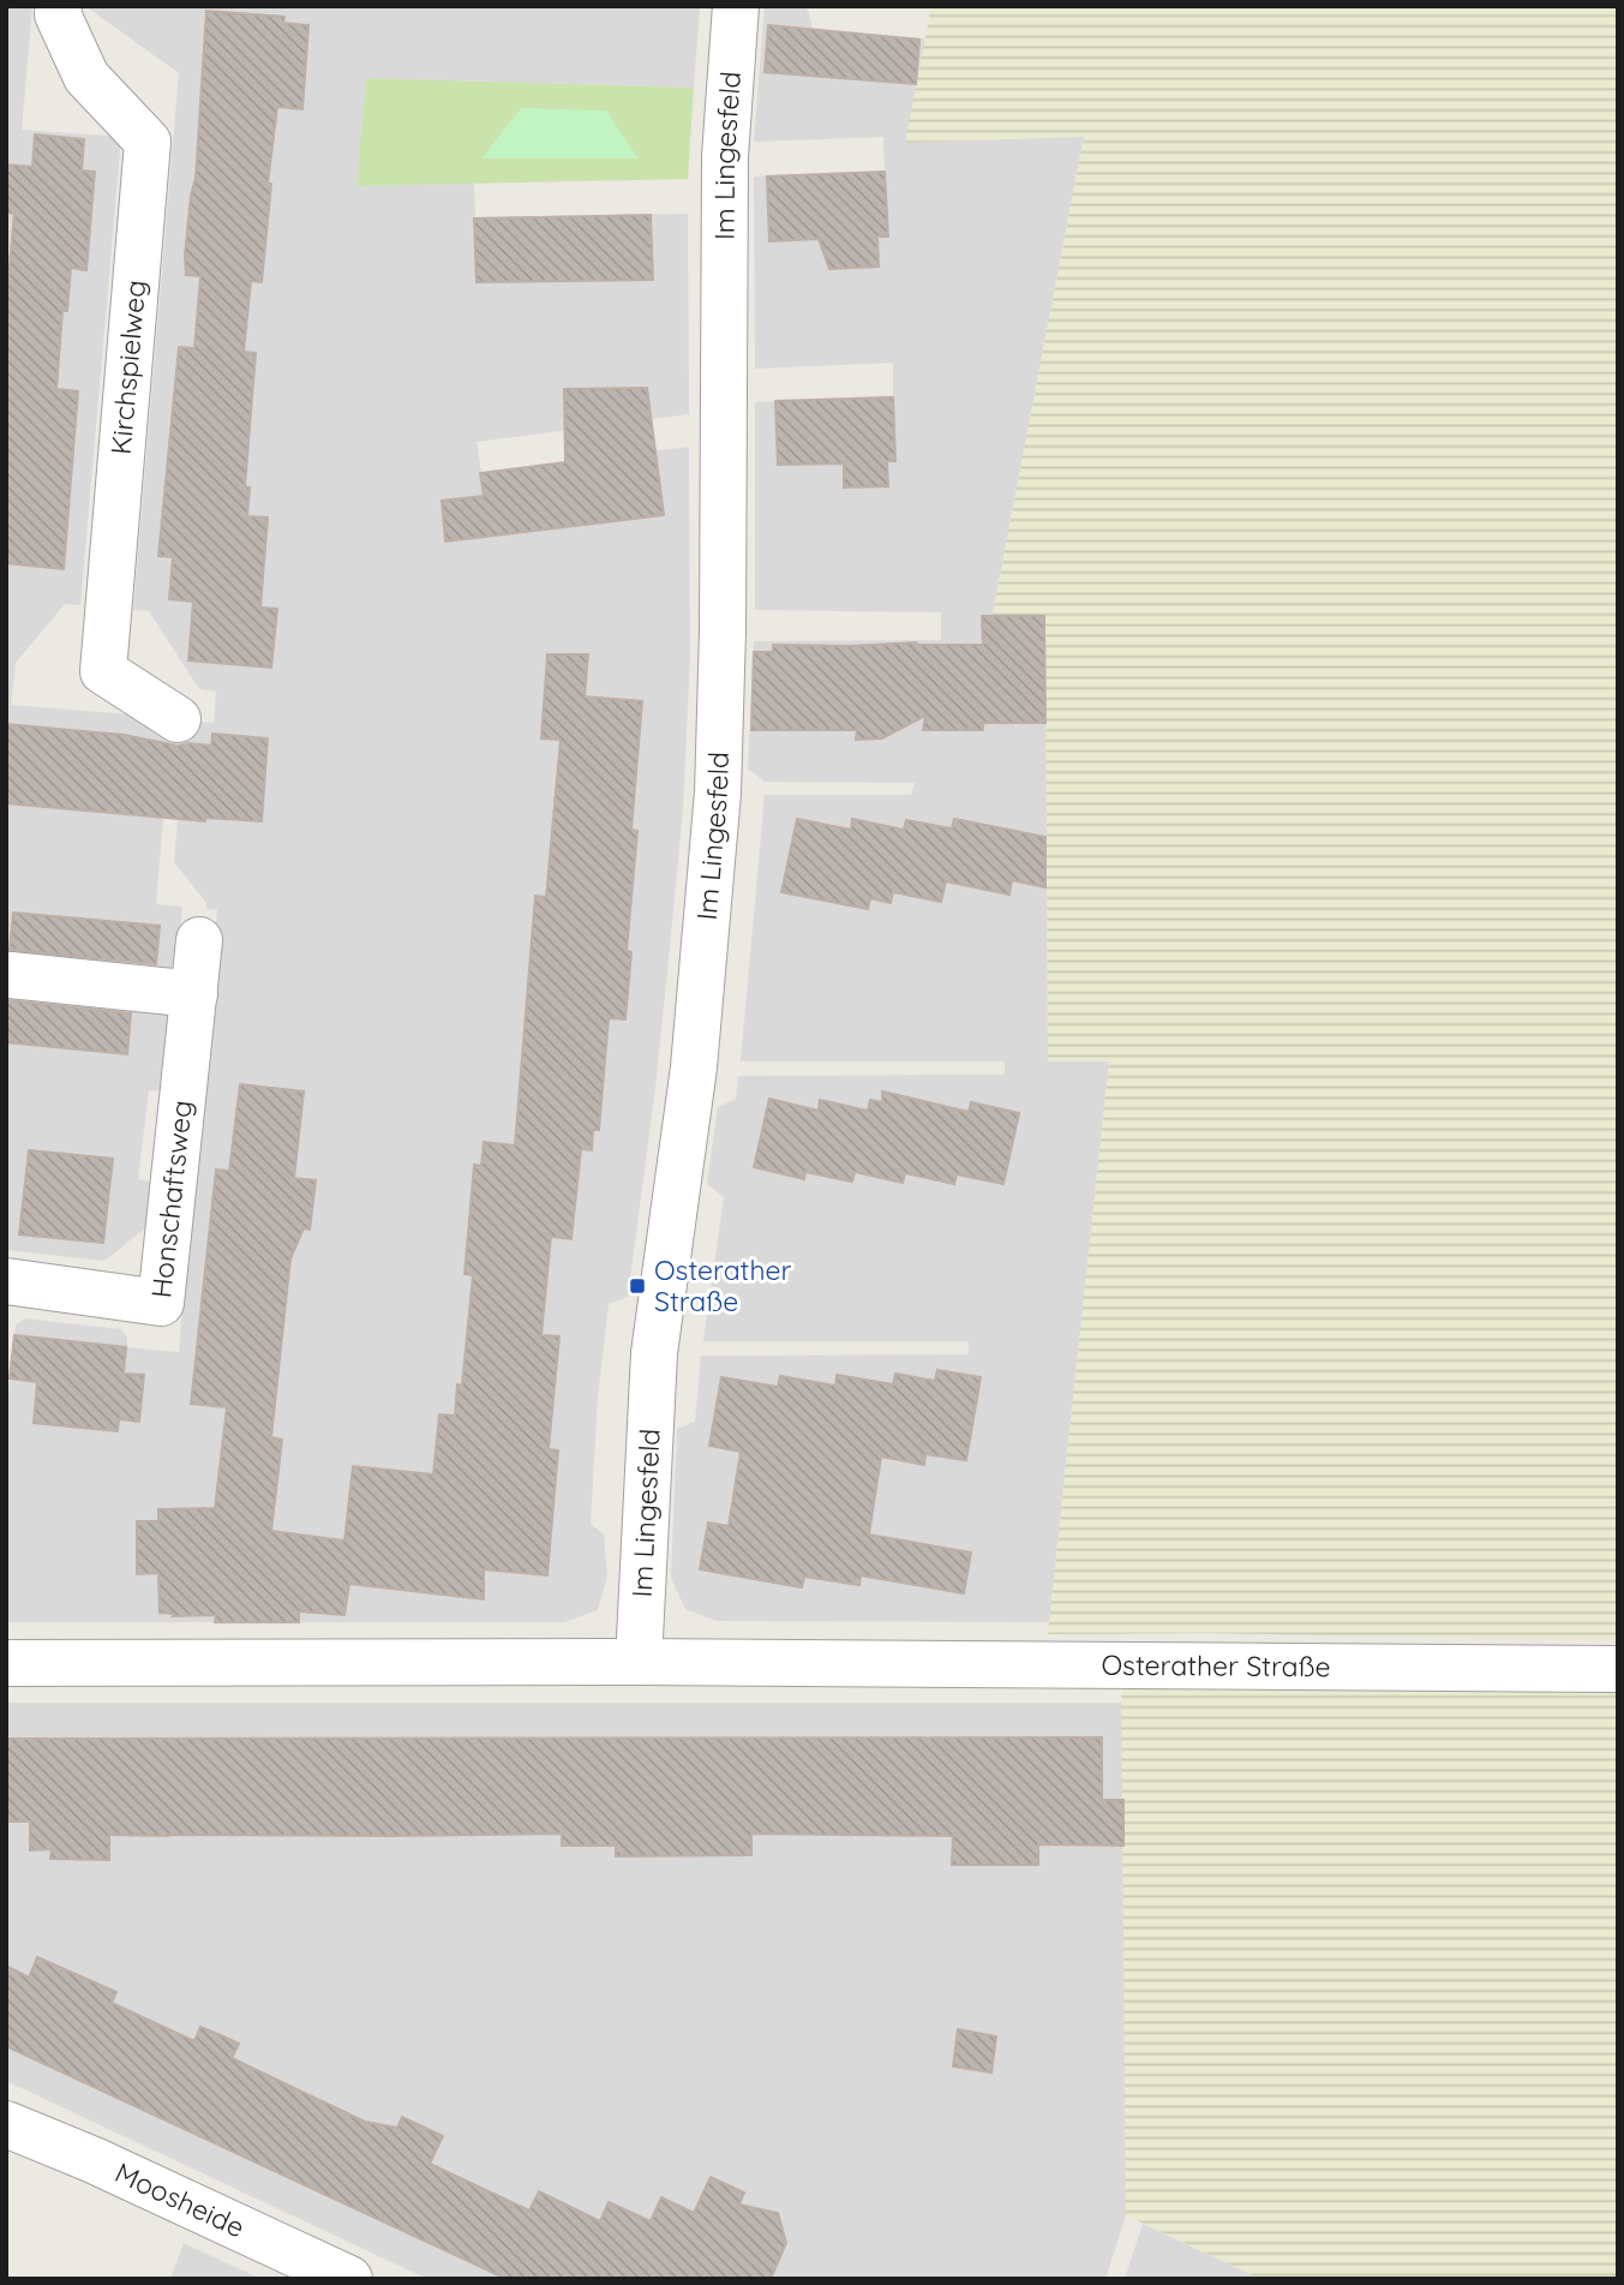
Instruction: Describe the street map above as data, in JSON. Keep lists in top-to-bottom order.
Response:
{
  "streets": {
    "street": [
      "Im Lingesfeld",
      "Kirchspielweg",
      "Honschaftsweg",
      "Osterather Straße",
      "Moosheide"
    ]
  },
  "crossings": [
    ["Im Lingesfeld", "Osterather Straße"]
  ],
  "places": {
    "transit": ["Osterather Straße"]
  }
}
